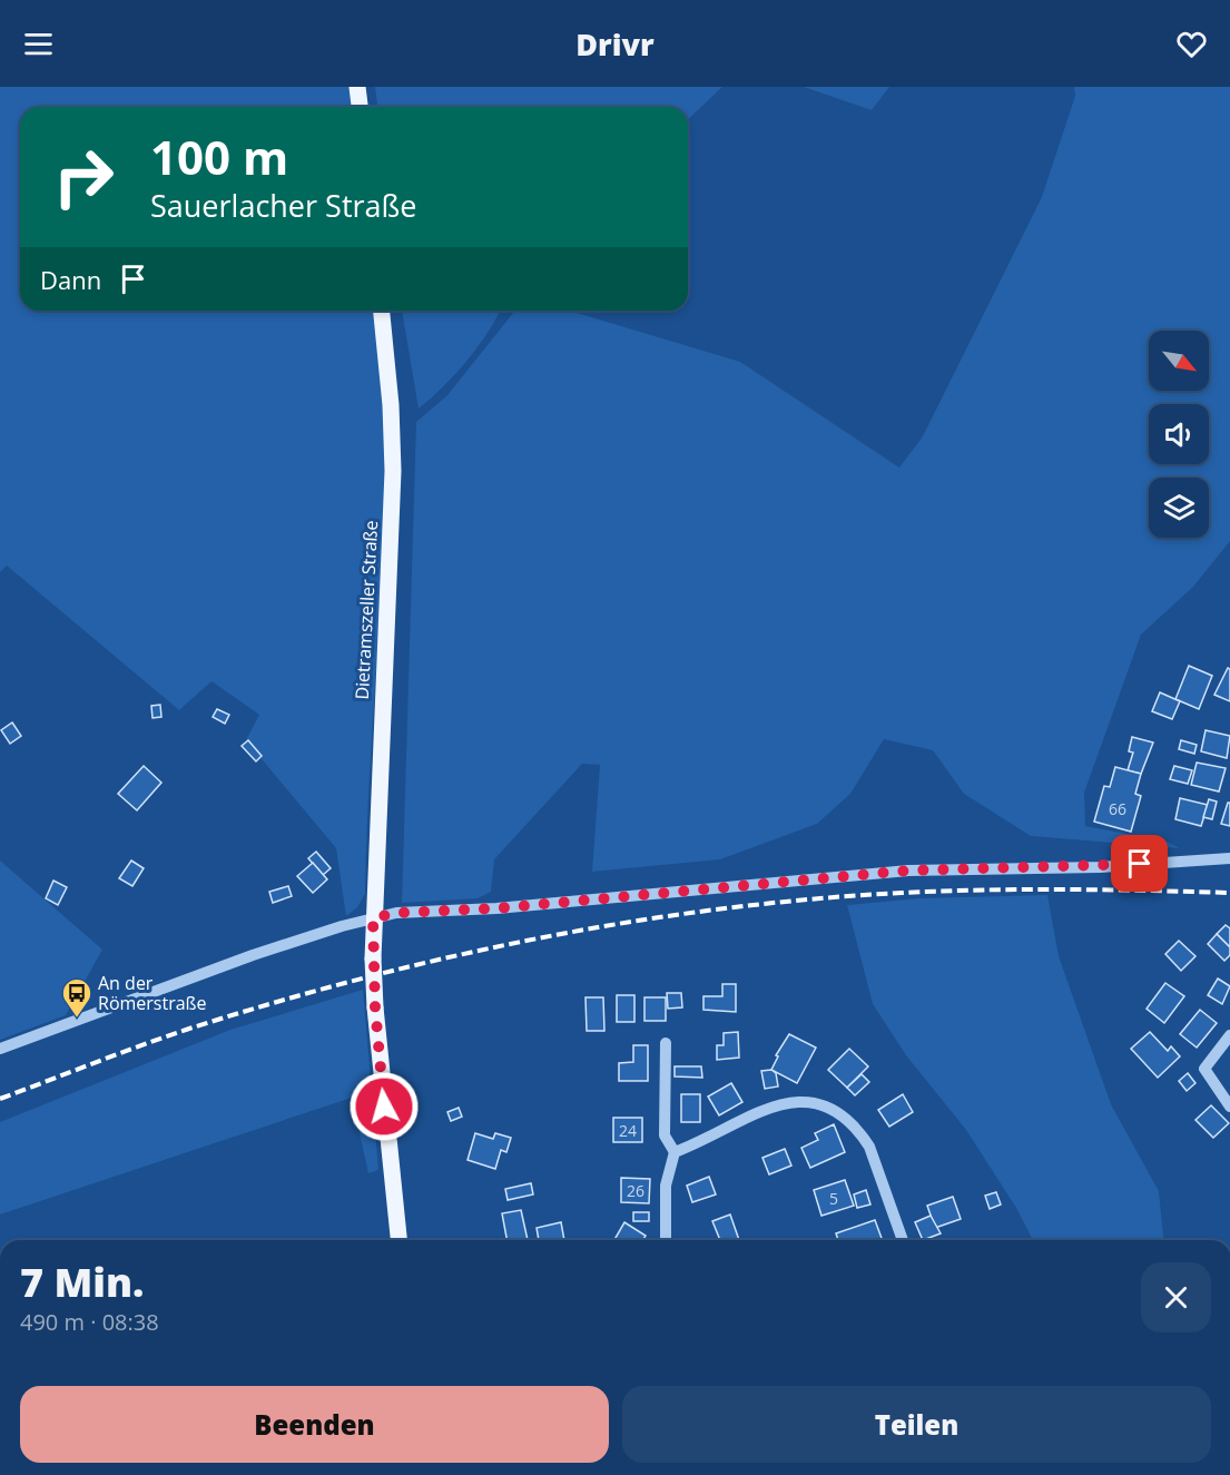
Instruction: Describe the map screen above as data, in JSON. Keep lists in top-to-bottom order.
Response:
{
  "streets": {
    "main road": ["Dietramszeller Straße"]
  },
  "places": {
    "bus stop": ["An der Römerstraße"]
  },
  "house_numbers": [
    "66",
    "24",
    "26",
    "5"
  ],
  "north": "bottom right",
  "page": {
    "header": "Drivr",
    "turn": ["100 m", "Sauerlacher Straße"],
    "then": "Dann",
    "heading": ["7 Min.", "490 m · 08:38"],
    "buttons": ["Beenden", "Teilen"]
  }
}
